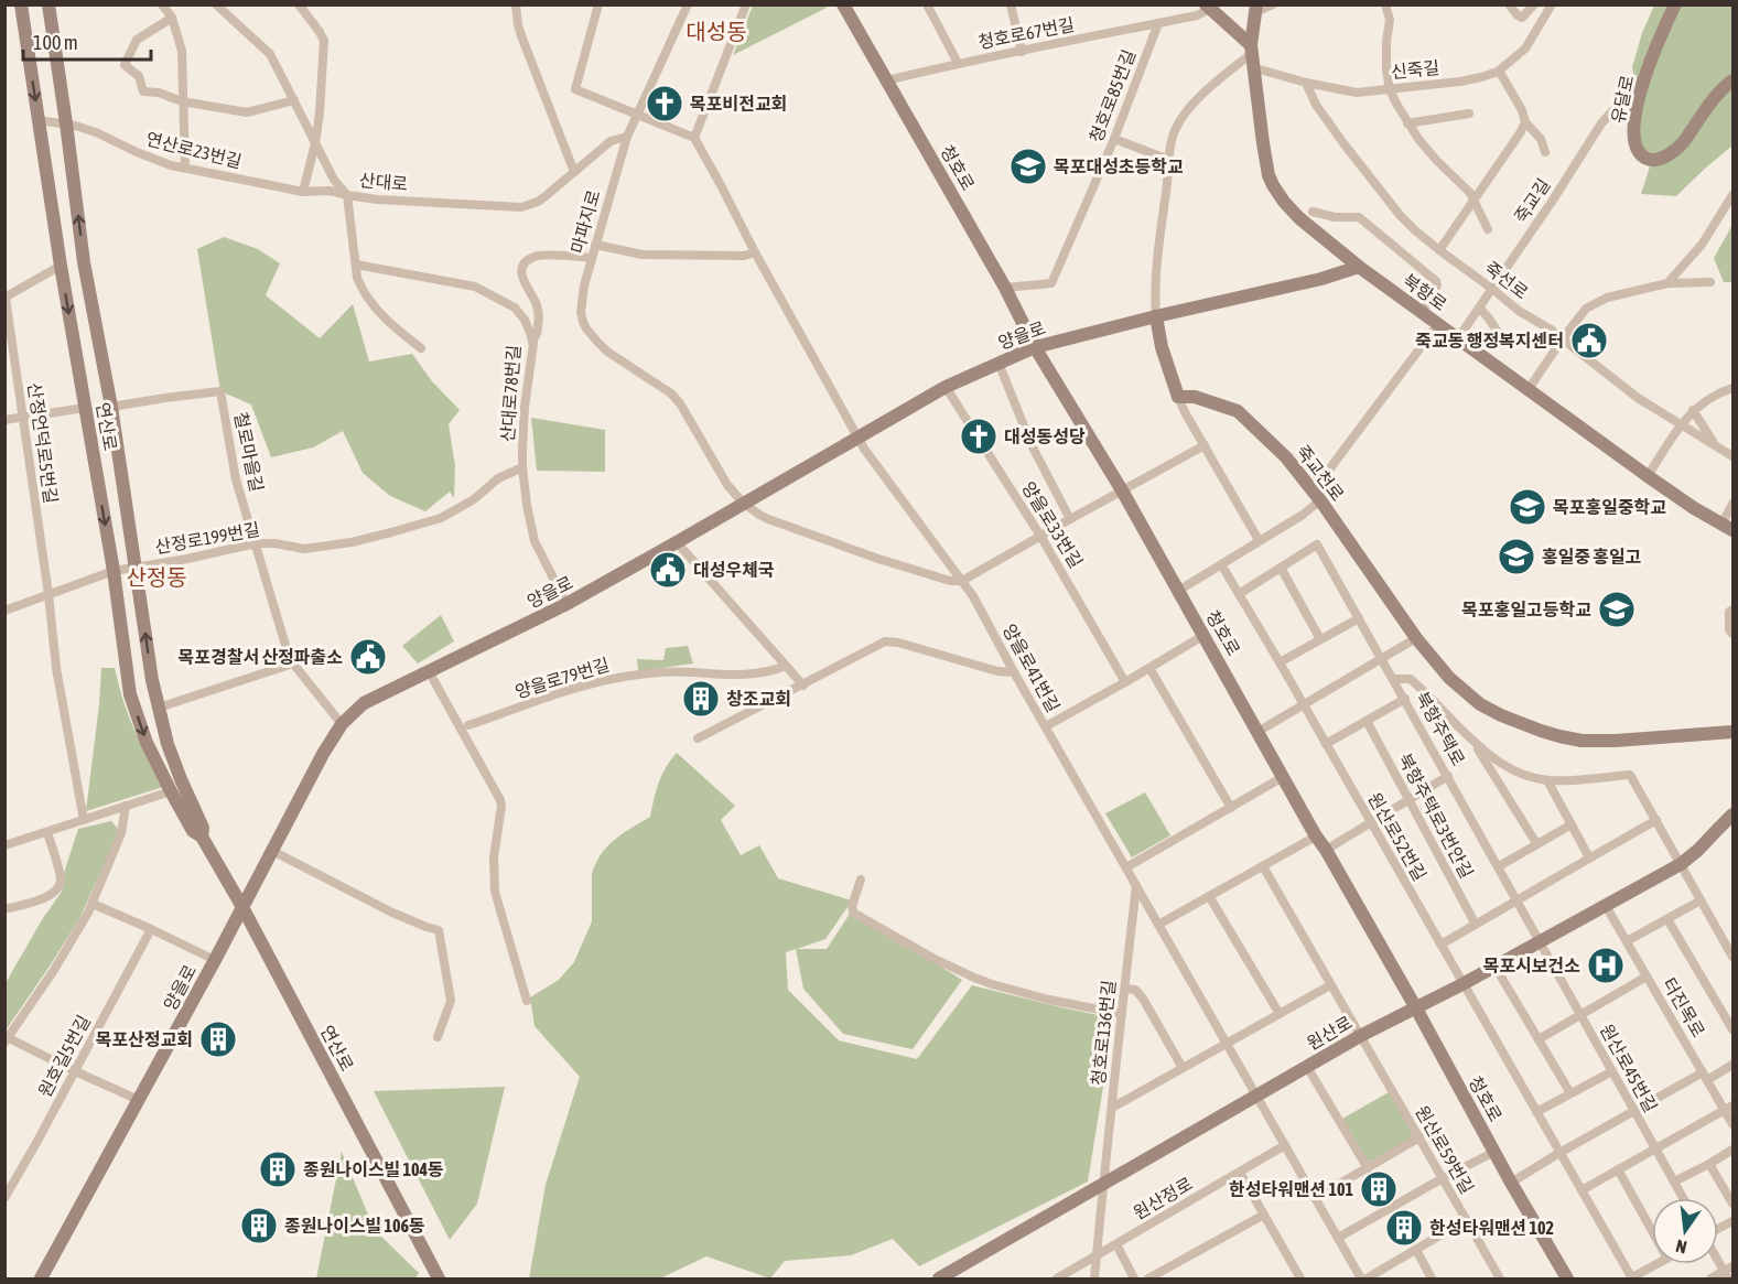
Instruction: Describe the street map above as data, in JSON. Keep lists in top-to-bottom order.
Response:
{
  "streets": {
    "street": [
      "청호로67번길",
      "신죽길",
      "청호로85번길",
      "유달로",
      "연산로23번길",
      "청호로",
      "산대로",
      "죽교길",
      "마파지로",
      "죽선로",
      "북항로",
      "양을로",
      "산대로78번길",
      "연산로",
      "산정언덕로5번길",
      "철로마을길",
      "죽교천로",
      "양을로33번길",
      "산정로199번길",
      "양을로41번길",
      "양을로79번길",
      "북항주택로",
      "북항주택로3번안길",
      "원산로52번길",
      "터진목로",
      "청호로136번길",
      "원산로",
      "원호길5번길",
      "원산로45번길",
      "원산로59번길",
      "원산정로"
    ]
  },
  "crossings": [
    ["청호로67번길", "청호로85번길"],
    ["청호로67번길", "청호로"],
    ["신죽길", "죽선로"],
    ["신죽길", "북항로"],
    ["청호로85번길", "청호로"],
    ["유달로", "죽교길"],
    ["연산로23번길", "산대로"],
    ["연산로23번길", "연산로"],
    ["청호로", "양을로"],
    ["청호로", "원산로"],
    ["산대로", "마파지로"],
    ["죽교길", "죽선로"],
    ["죽교길", "북항로"],
    ["마파지로", "양을로"],
    ["북항로", "양을로"],
    ["양을로", "산대로78번길"],
    ["양을로", "연산로"],
    ["양을로", "철로마을길"],
    ["양을로", "양을로33번길"],
    ["양을로", "양을로41번길"],
    ["산대로78번길", "산정로199번길"],
    ["연산로", "철로마을길"],
    ["연산로", "산정로199번길"],
    ["산정언덕로5번길", "산정로199번길"],
    ["철로마을길", "산정로199번길"],
    ["양을로41번길", "청호로136번길"],
    ["양을로41번길", "원산로"],
    ["양을로41번길", "원산정로"],
    ["북항주택로", "원산로"],
    ["북항주택로", "원산로45번길"],
    ["원산로52번길", "원산로"],
    ["터진목로", "원산로"],
    ["청호로136번길", "원산로"],
    ["청호로136번길", "원산정로"],
    ["원산로", "원산로45번길"],
    ["원산로", "원산로59번길"]
  ],
  "districts": ["대성동", "산정동"],
  "places": {
    "church": ["목포비전교회", "대성동성당"],
    "school or university": [
      "목포대성초등학교",
      "목포홍일중학교",
      "홍일중 홍일고",
      "목포홍일고등학교"
    ],
    "public building": ["죽교동 행정복지센터", "대성우체국", "목포경찰서 산정파출소"],
    "building": [
      "창조교회",
      "목포산정교회",
      "종원나이스빌 104동",
      "한성타워맨션 101",
      "종원나이스빌 106동",
      "한성타워맨션 102"
    ],
    "hospital": ["목포시보건소"]
  },
  "scale_bar": "100 m",
  "north": "bottom"
}
